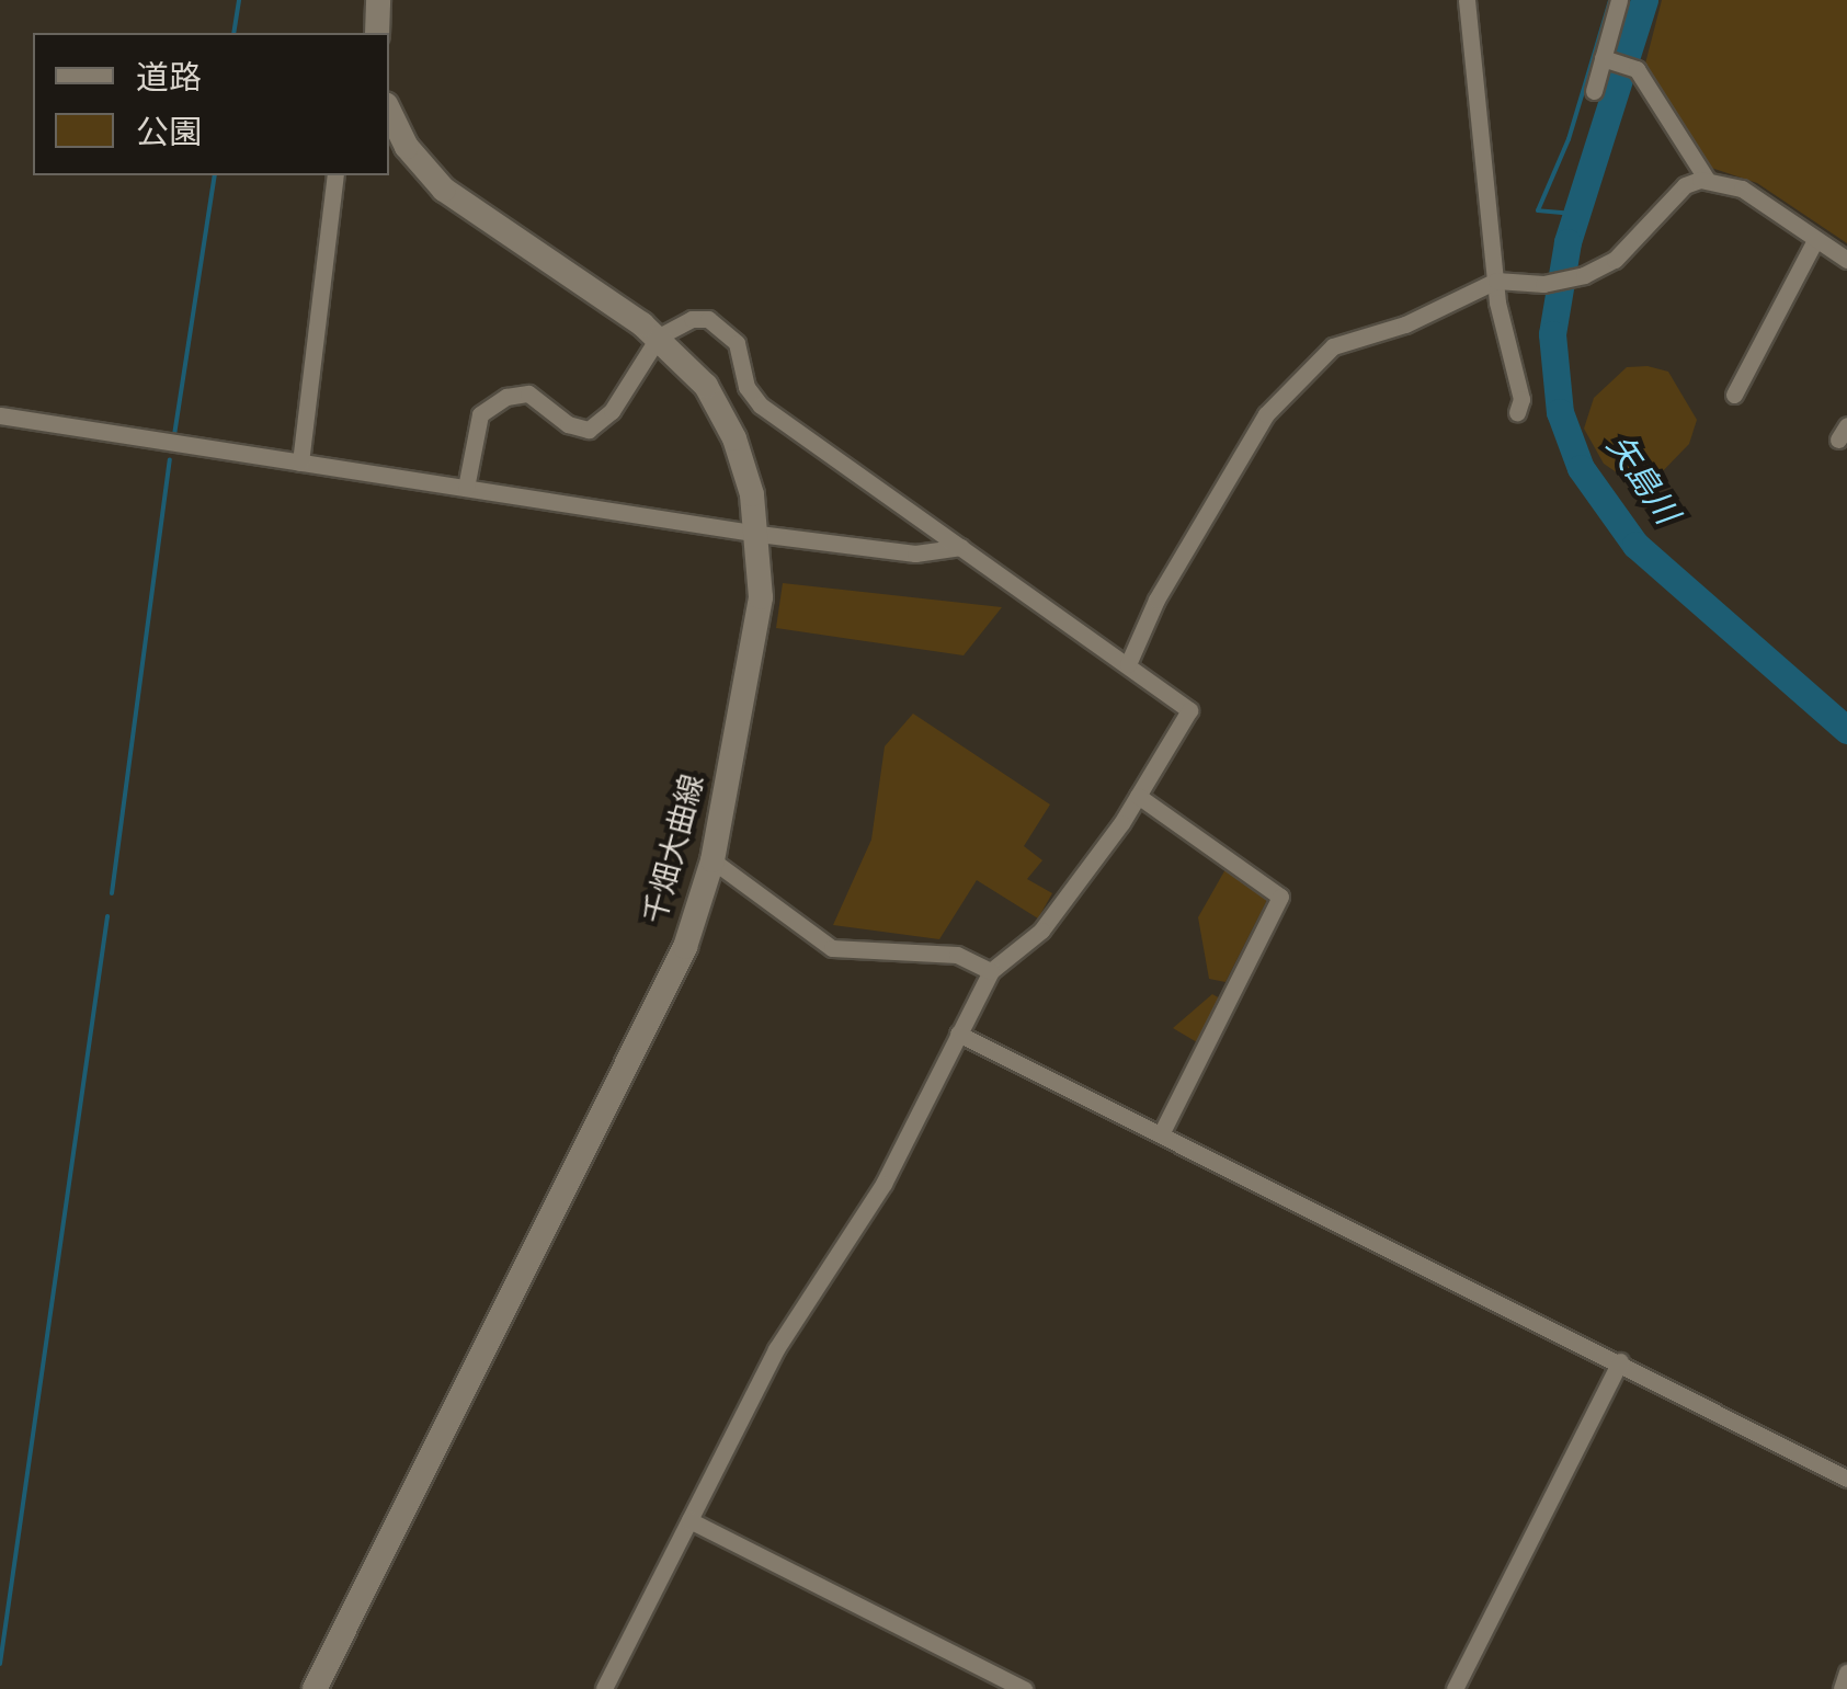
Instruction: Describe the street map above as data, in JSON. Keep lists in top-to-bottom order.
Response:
{
  "streets": {
    "main road": ["千畑大曲線"]
  },
  "water": ["矢島川"],
  "legend": ["道路", "公園"]
}
